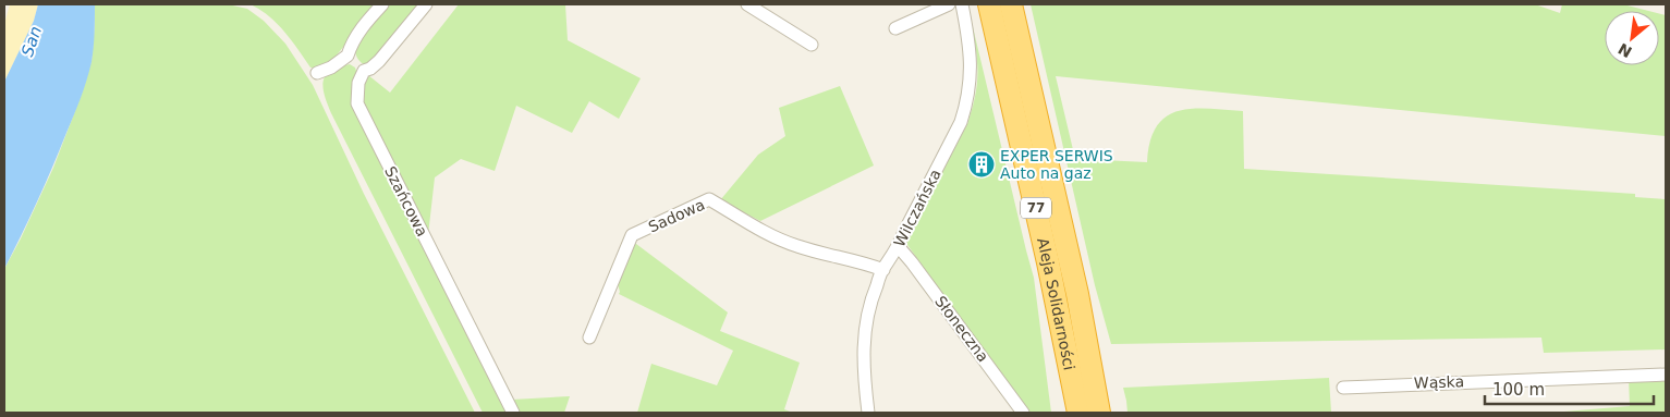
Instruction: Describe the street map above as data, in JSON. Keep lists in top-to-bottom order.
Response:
{
  "streets": {
    "highway": ["77", "Aleja Solidarności"],
    "street": [
      "Szańcowa",
      "WiIczańska",
      "Sadowa",
      "Słoneczna",
      "Wąska"
    ]
  },
  "crossings": [
    ["WiIczańska", "Sadowa"],
    ["WiIczańska", "Słoneczna"]
  ],
  "water": ["San"],
  "places": {
    "building": ["EXPER SERWIS Auto na gaz"]
  },
  "scale_bar": "100 m",
  "north": "bottom left"
}
